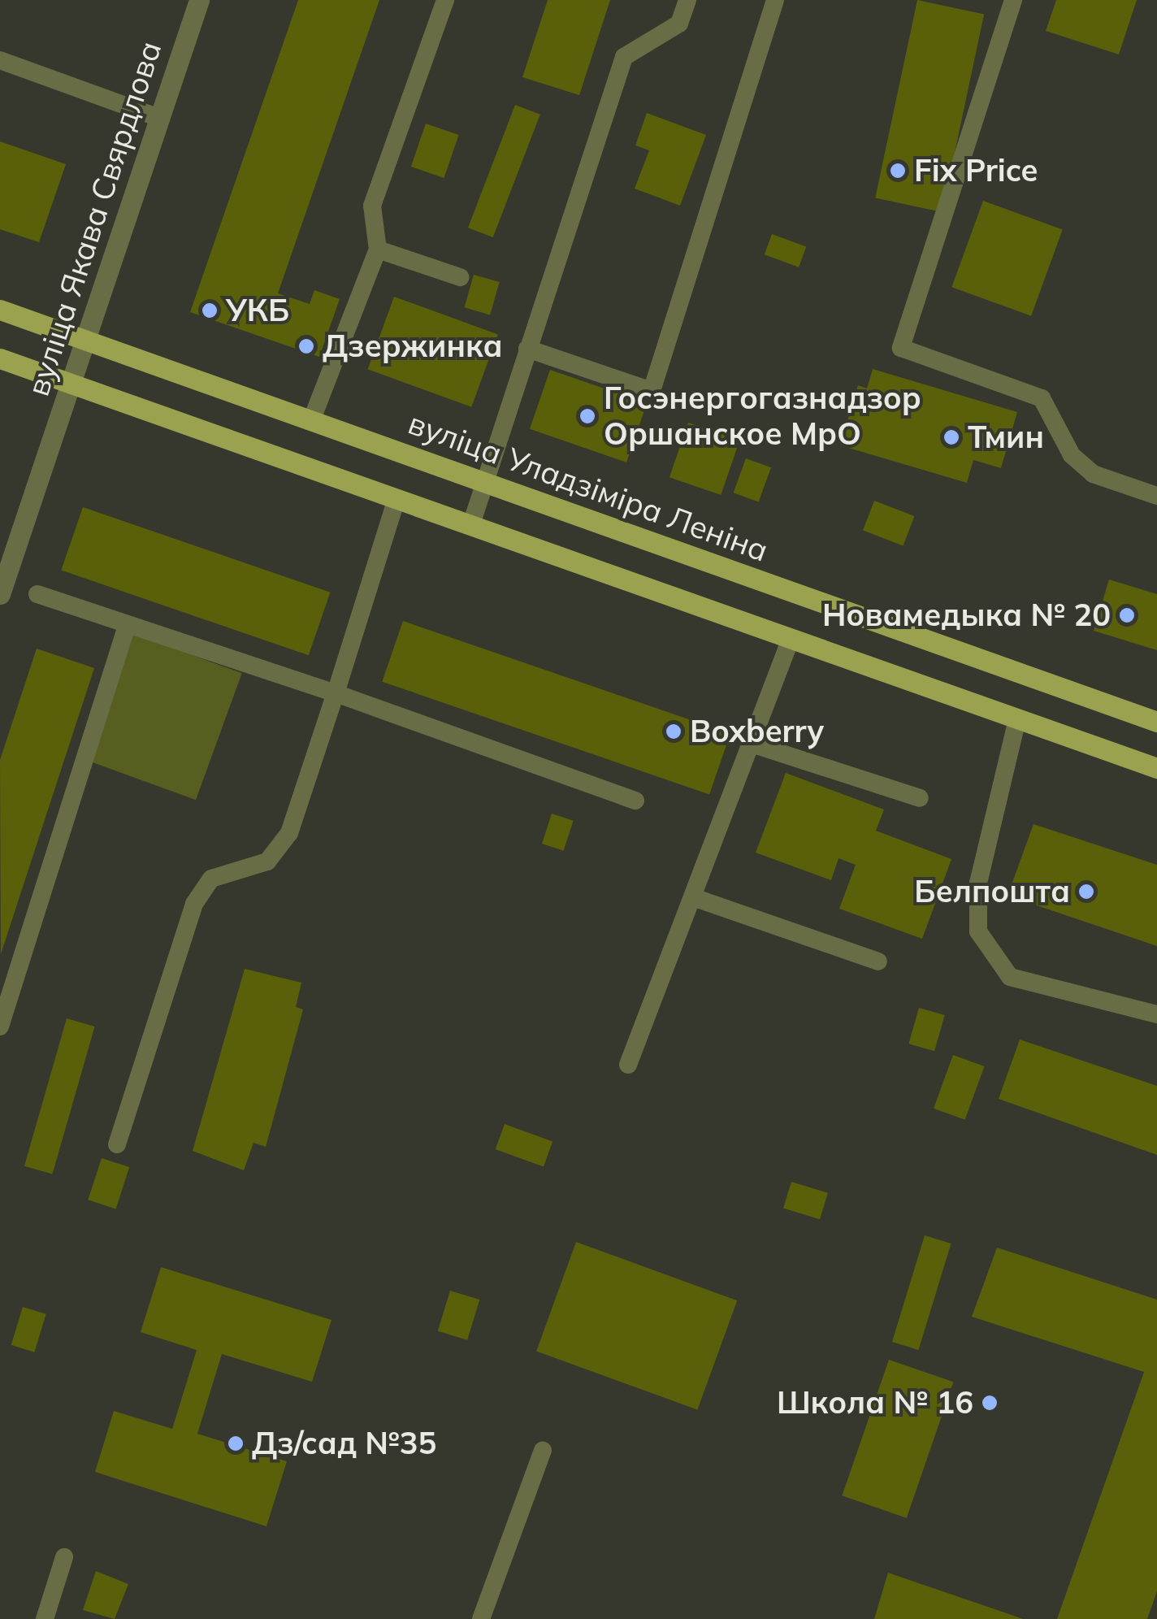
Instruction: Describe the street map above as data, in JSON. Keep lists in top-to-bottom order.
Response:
{
  "streets": {
    "main road": ["вуліца Уладзіміра Леніна"],
    "street": ["вуліца Якава Свярдлова"]
  },
  "crossings": [
    ["вуліца Якава Свярдлова", "вуліца Уладзіміра Леніна"]
  ],
  "places": [
    "Fix Price",
    "УКБ",
    "Дзержинка",
    "Госэнергогазнадзор Оршанское МрО",
    "Тмин",
    "Новамедыка № 20",
    "Boxberry",
    "Белпошта",
    "Школа № 16",
    "Дз/сад №35"
  ]
}
